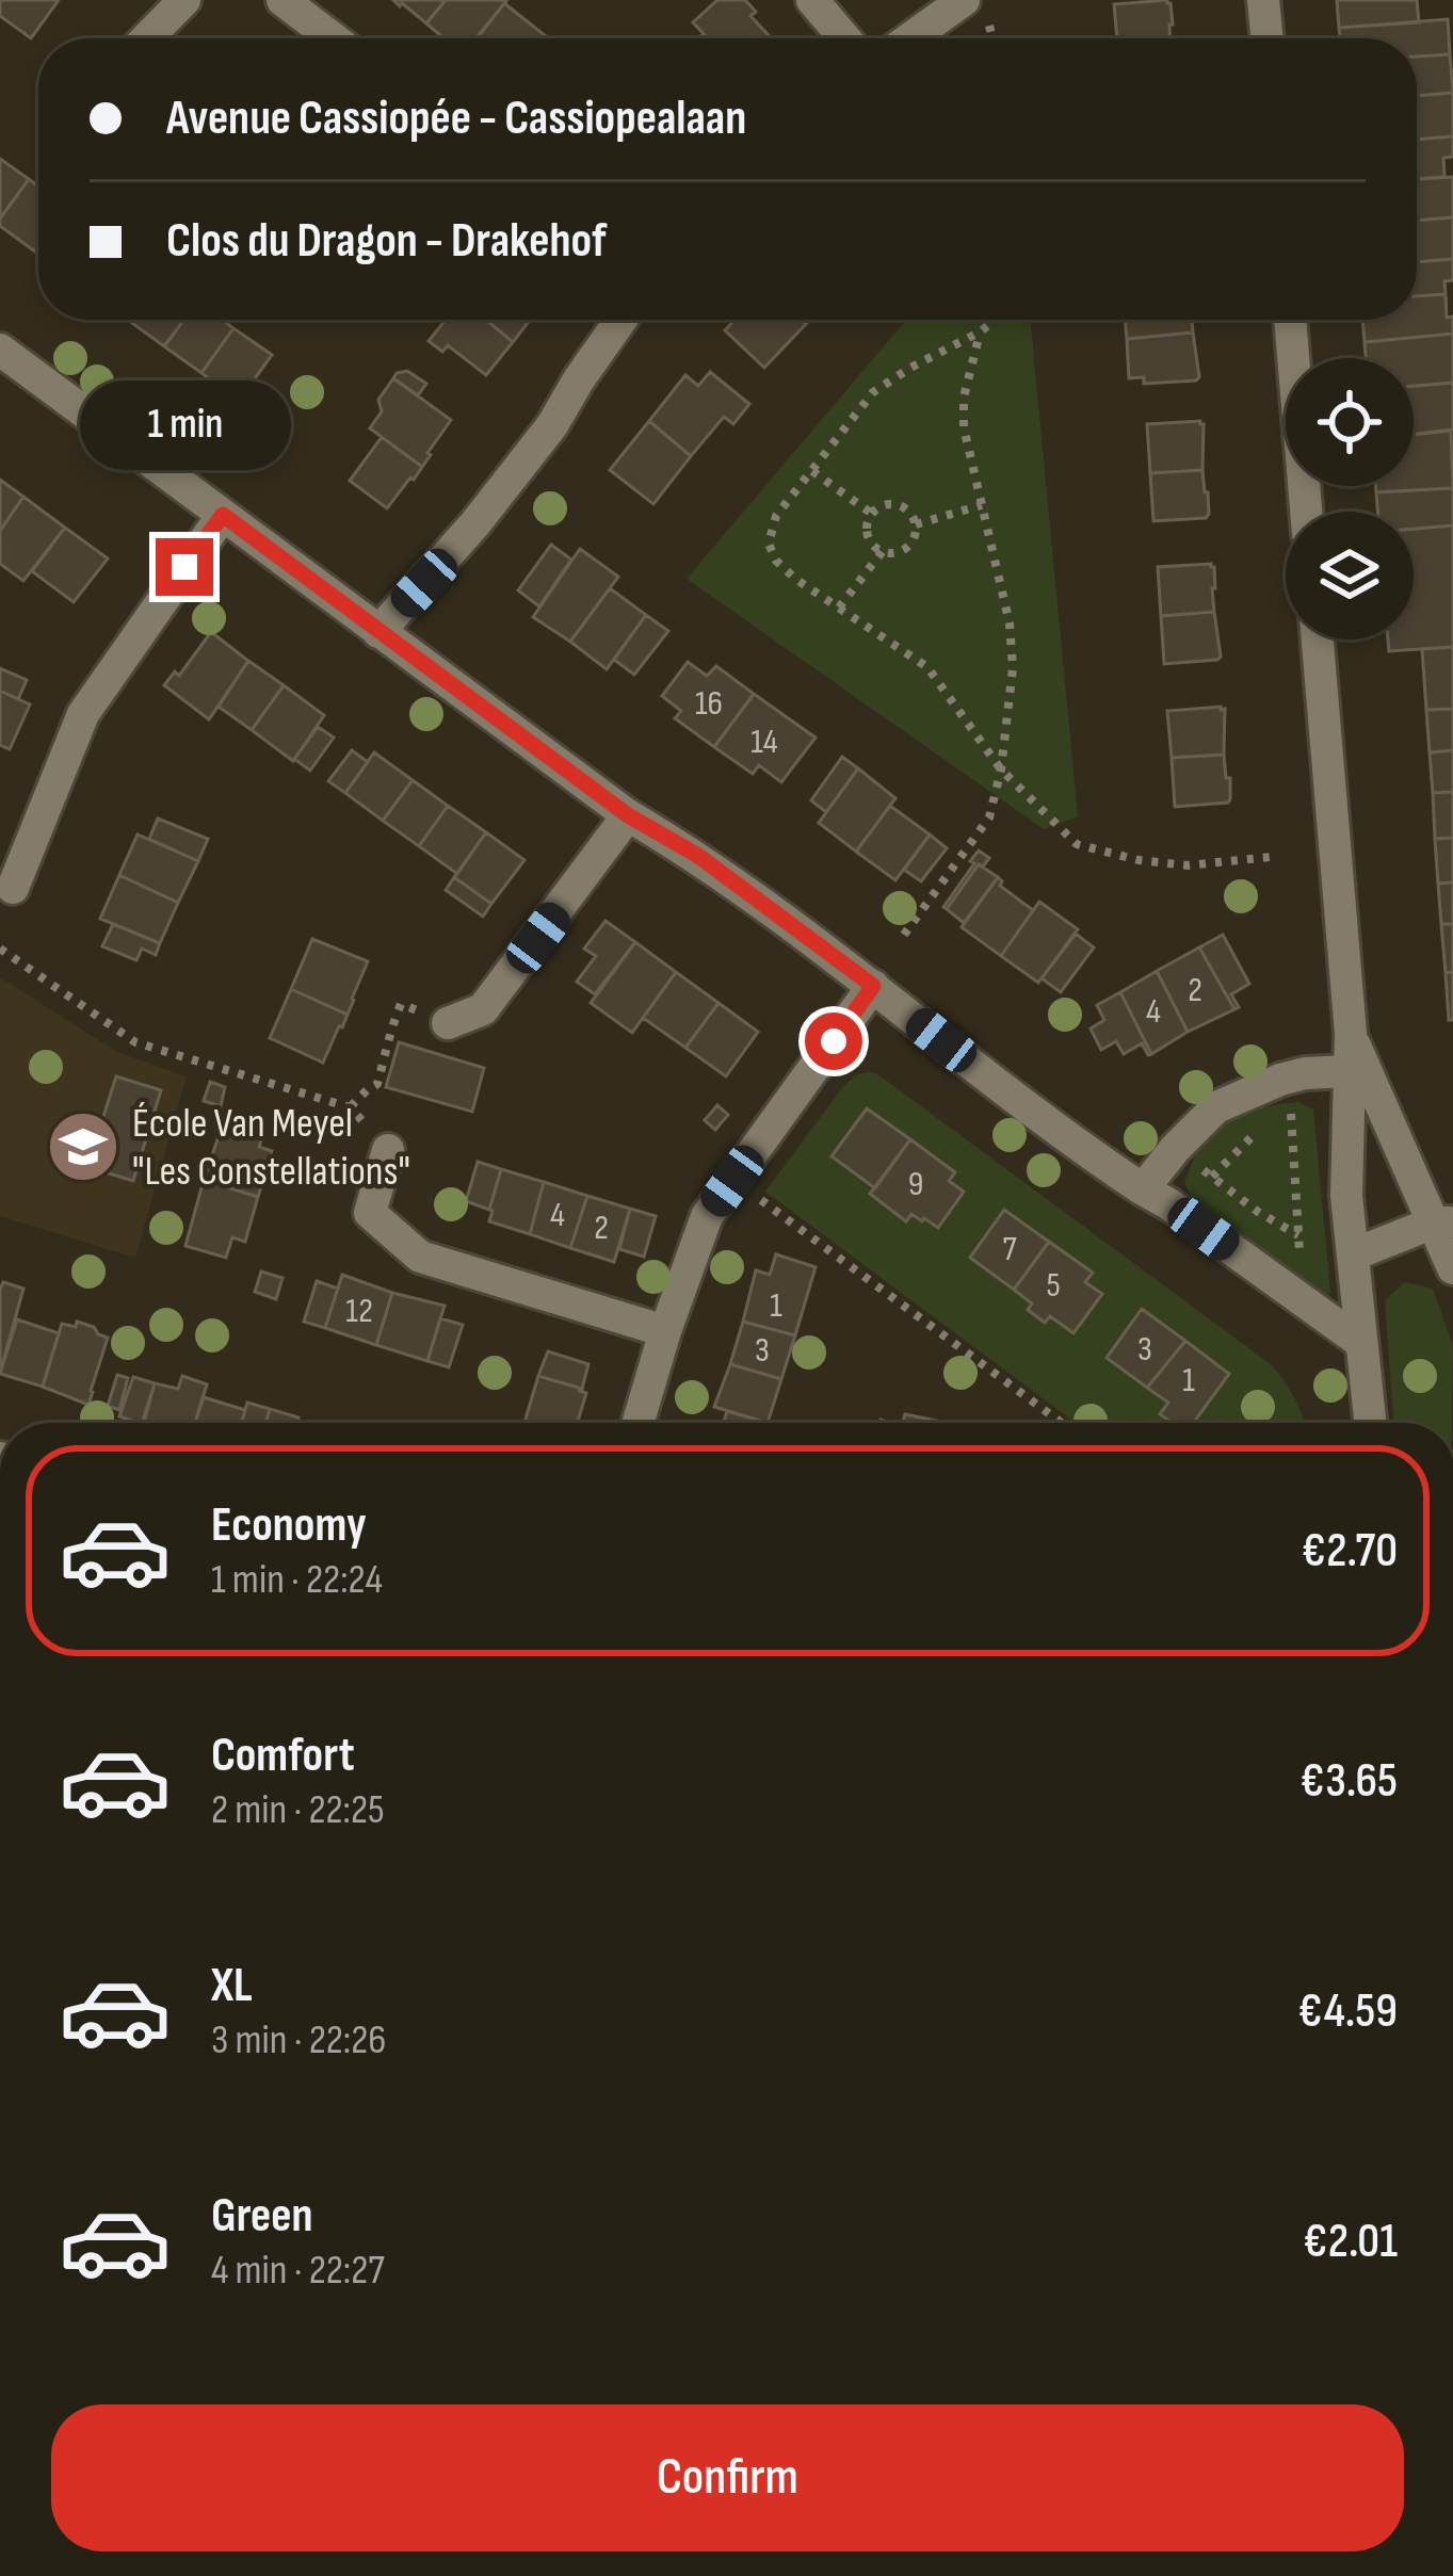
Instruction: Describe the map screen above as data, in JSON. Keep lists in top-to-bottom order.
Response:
{
  "places": {
    "school or university": ["École Van Meyel \"Les Constellations\""]
  },
  "house_numbers": [
    "16",
    "14",
    "2",
    "4",
    "9",
    "4",
    "2",
    "7",
    "5",
    "1",
    "12",
    "3",
    "3",
    "1"
  ],
  "page": {
    "banner": ["Avenue Cassiopée - Cassiopealaan", "Clos du Dragon - Drakehof"],
    "bubble": "1 min",
    "list": [
      {
        "name": "Economy",
        "note": "1 min · 22:24",
        "value": "€2.70"
      },
      {
        "name": "Comfort",
        "note": "2 min · 22:25",
        "value": "€3.65"
      },
      {
        "name": "XL",
        "note": "3 min · 22:26",
        "value": "€4.59"
      },
      {
        "name": "Green",
        "note": "4 min · 22:27",
        "value": "€2.01"
      }
    ],
    "buttons": "Confirm"
  }
}
